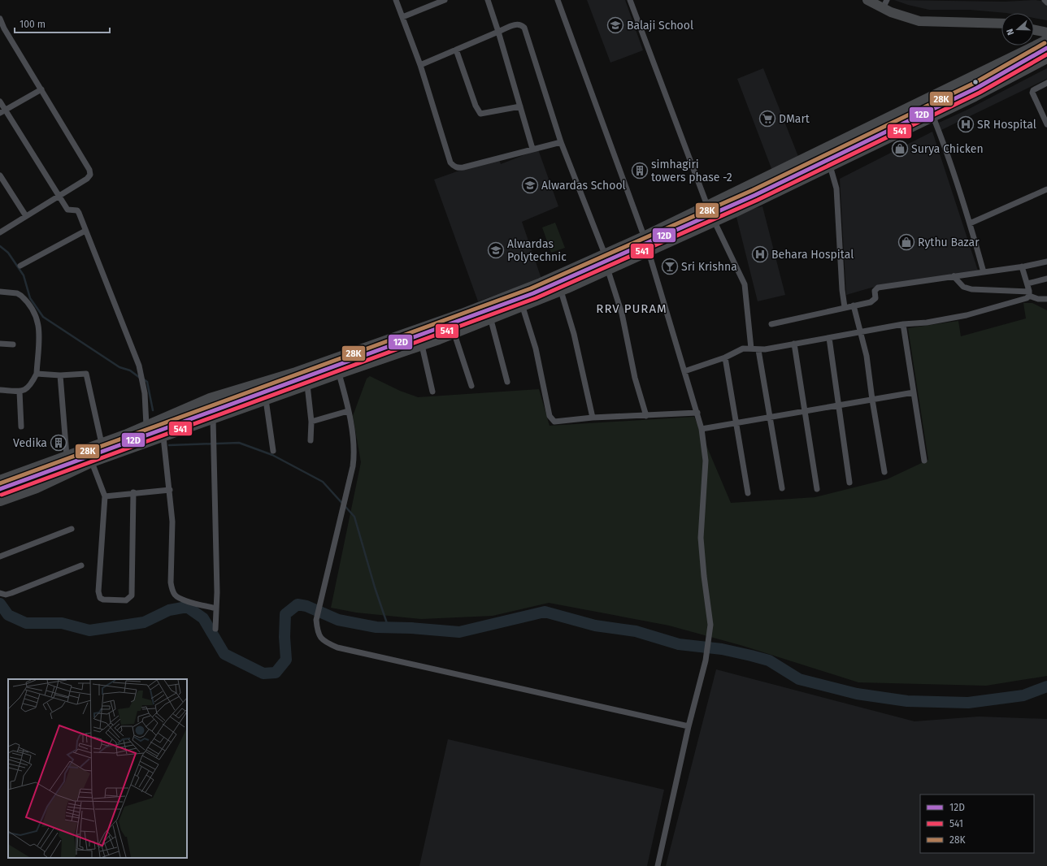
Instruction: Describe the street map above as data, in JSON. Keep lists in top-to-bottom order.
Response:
{
  "districts": ["RRV PURAM"],
  "places": {
    "school or university": ["Balaji School", "Alwardas School", "Alwardas Polytechnic"],
    "supermarket": ["DMart"],
    "hospital": ["SR Hospital", "Behara Hospital"],
    "shop": ["Surya Chicken", "Rythu Bazar"],
    "building": ["simhagiri towers phase -2", "Vedika"],
    "bar": ["Sri Krishna"]
  },
  "lines": ["transit line 28K", "transit line 12D", "transit line 541"],
  "legend": ["12D", "541", "28K"],
  "scale_bar": "100 m",
  "north": "left"
}
